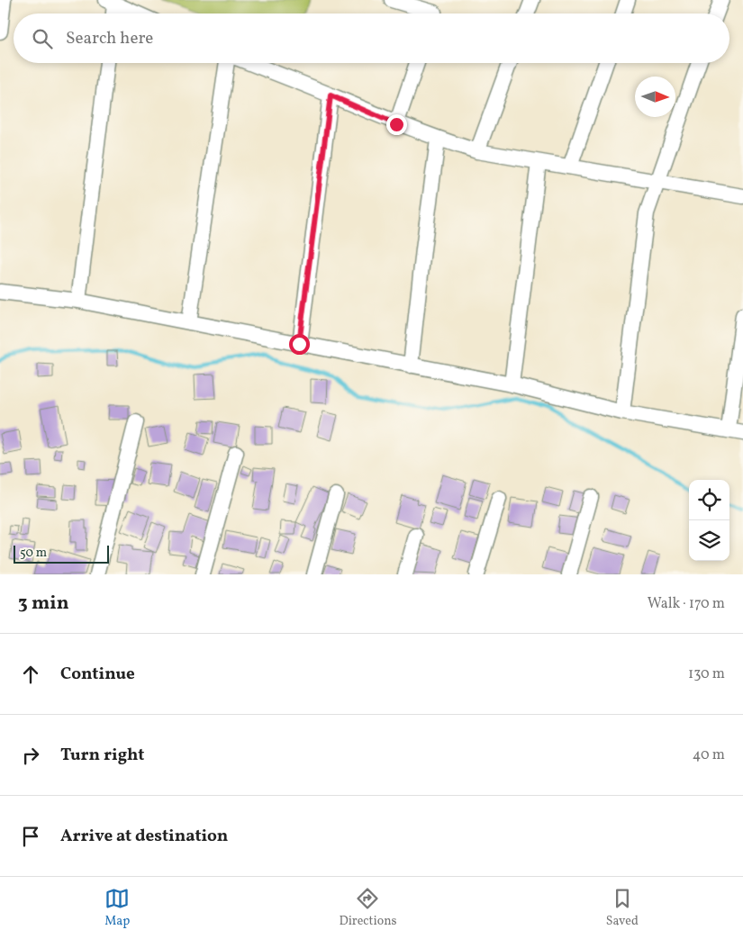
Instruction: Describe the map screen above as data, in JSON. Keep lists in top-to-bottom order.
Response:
{
  "scale_bar": "50 m",
  "north": "right",
  "page": {
    "search": "Search here",
    "scale": "50 m",
    "heading": ["3 min", "Walk · 170 m"],
    "list": [
      ["Continue", "130 m"],
      ["Turn right", "40 m"],
      "Arrive at destination"
    ],
    "nav": ["Map", "Directions", "Saved"]
  }
}
